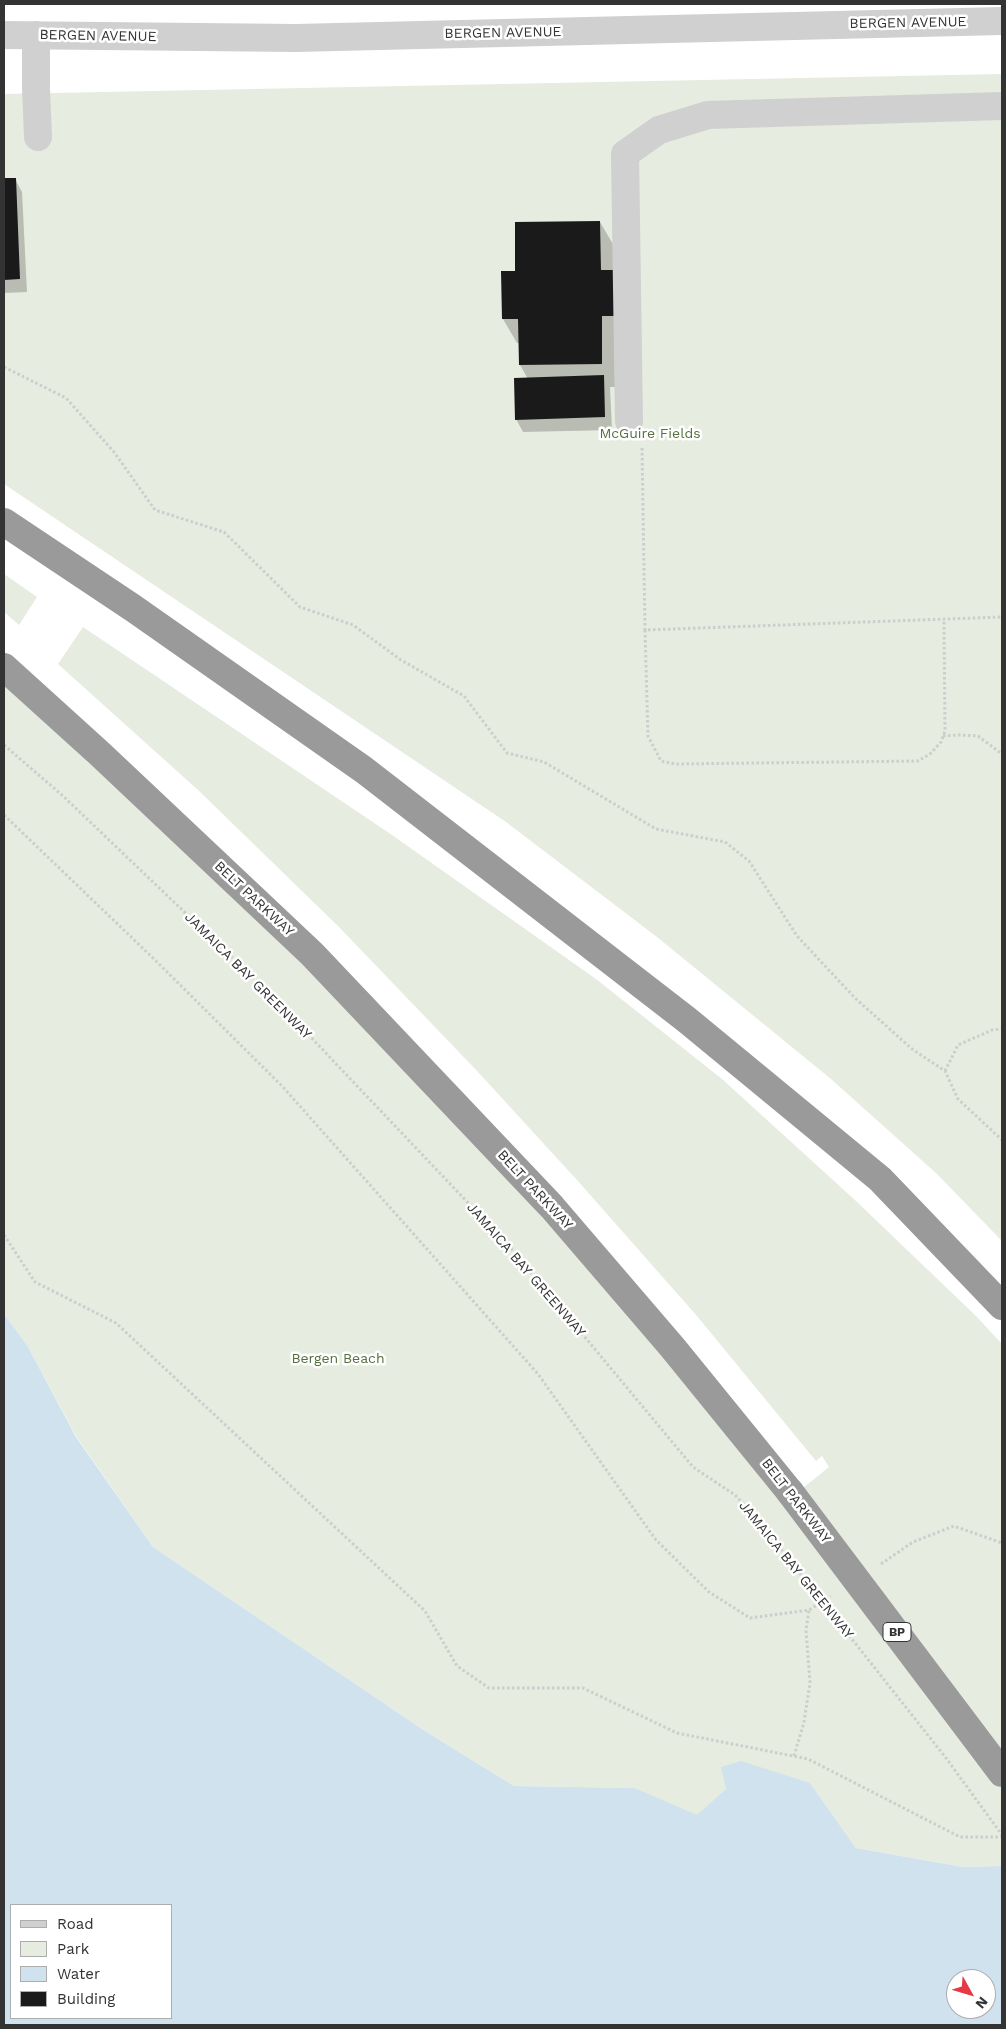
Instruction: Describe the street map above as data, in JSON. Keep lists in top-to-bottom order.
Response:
{
  "streets": {
    "highway": ["BELT PARKWAY", "BP"],
    "street": ["BERGEN AVENUE"],
    "path": ["JAMAICA BAY GREENWAY"]
  },
  "parks": ["McGuire Fields", "Bergen Beach"],
  "legend": [
    "Road",
    "Park",
    "Water",
    "Building"
  ],
  "north": "bottom right"
}
